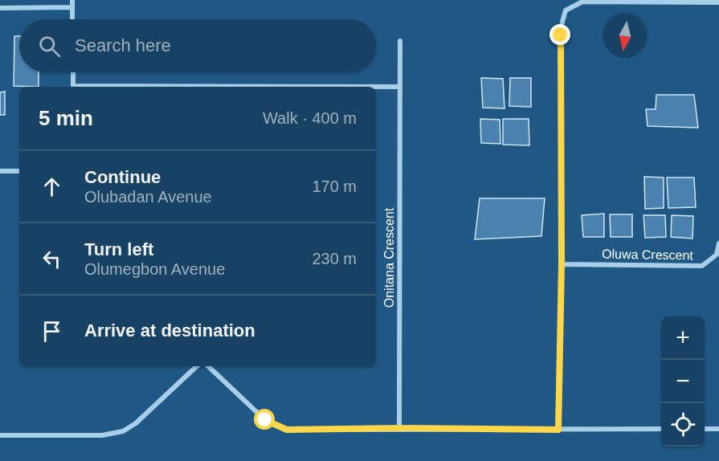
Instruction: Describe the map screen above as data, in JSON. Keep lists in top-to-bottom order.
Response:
{
  "streets": {
    "street": ["Oluwa Crescent", "Onitana Crescent"]
  },
  "north": "bottom",
  "page": {
    "search": "Search here",
    "heading": ["5 min", "Walk · 400 m"],
    "list": [
      ["Continue", "Olubadan Avenue", "170 m"],
      ["Turn left", "Olumegbon Avenue", "230 m"],
      "Arrive at destination"
    ],
    "map_buttons": ["+", "−"]
  }
}
